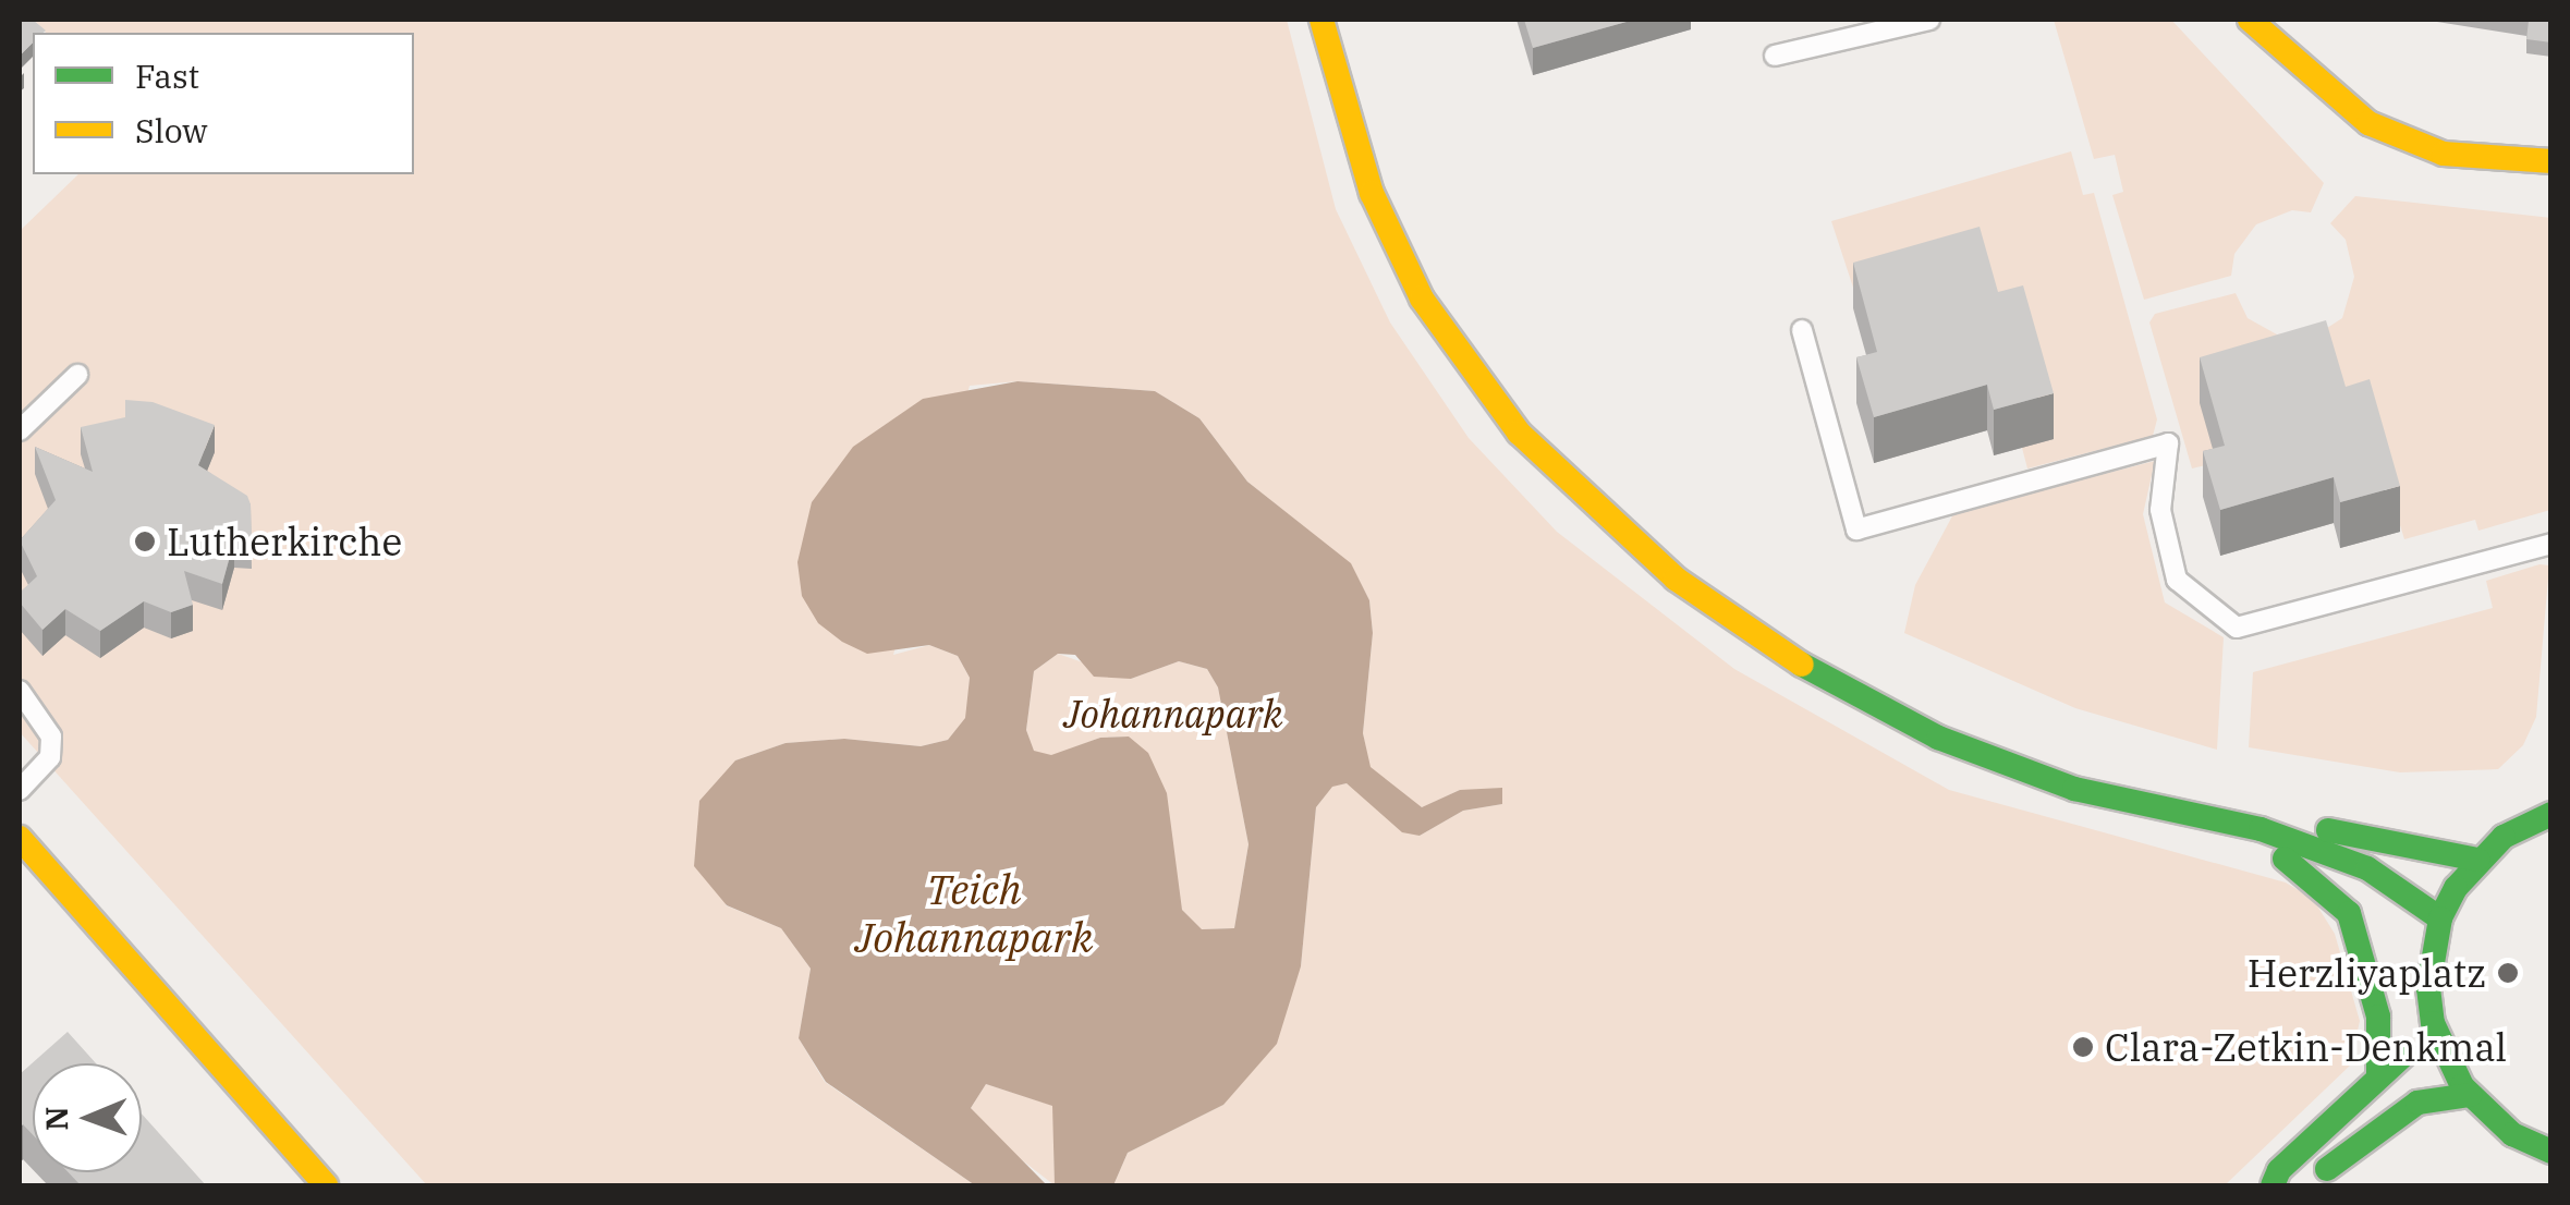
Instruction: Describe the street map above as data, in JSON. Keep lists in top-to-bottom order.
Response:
{
  "water": ["Teich Johannapark"],
  "parks": ["Johannapark"],
  "places": ["Lutherkirche", "Herzliyaplatz", "Clara-Zetkin-Denkmal"],
  "legend": ["Fast", "Slow"],
  "north": "left"
}
